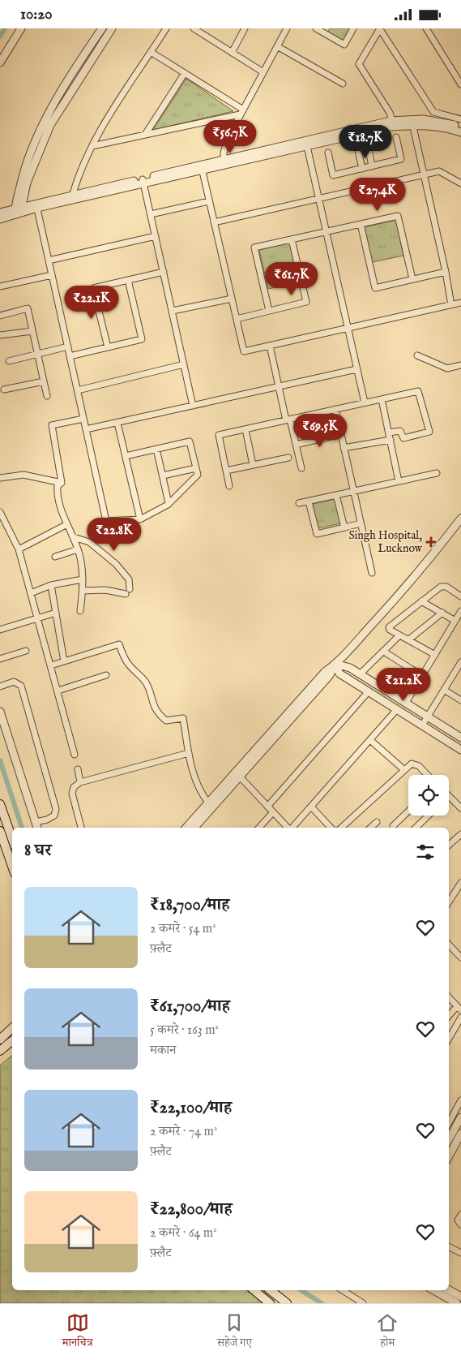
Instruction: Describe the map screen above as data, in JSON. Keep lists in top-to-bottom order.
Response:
{
  "places": {
    "health": ["Singh Hospital, Lucknow"]
  },
  "page": {
    "status": "10:20",
    "price": [
      "₹56.7K",
      "₹18.7K",
      "₹27.4K",
      "₹61.7K",
      "₹22.1K",
      "₹69.5K",
      "₹22.8K",
      "₹21.2K"
    ],
    "heading": "8 घर",
    "list": [
      {
        "name": "₹18,700/माह",
        "note": "2 कमरे · 54 m² · फ़्लैट"
      },
      {
        "name": "₹61,700/माह",
        "note": "5 कमरे · 163 m² · मकान"
      },
      {
        "name": "₹22,100/माह",
        "note": "2 कमरे · 74 m² · फ़्लैट"
      },
      {
        "name": "₹22,800/माह",
        "note": "2 कमरे · 64 m² · फ़्लैट"
      }
    ],
    "tabs": ["मानचित्र", "सहेजे गए", "होम"]
  }
}
